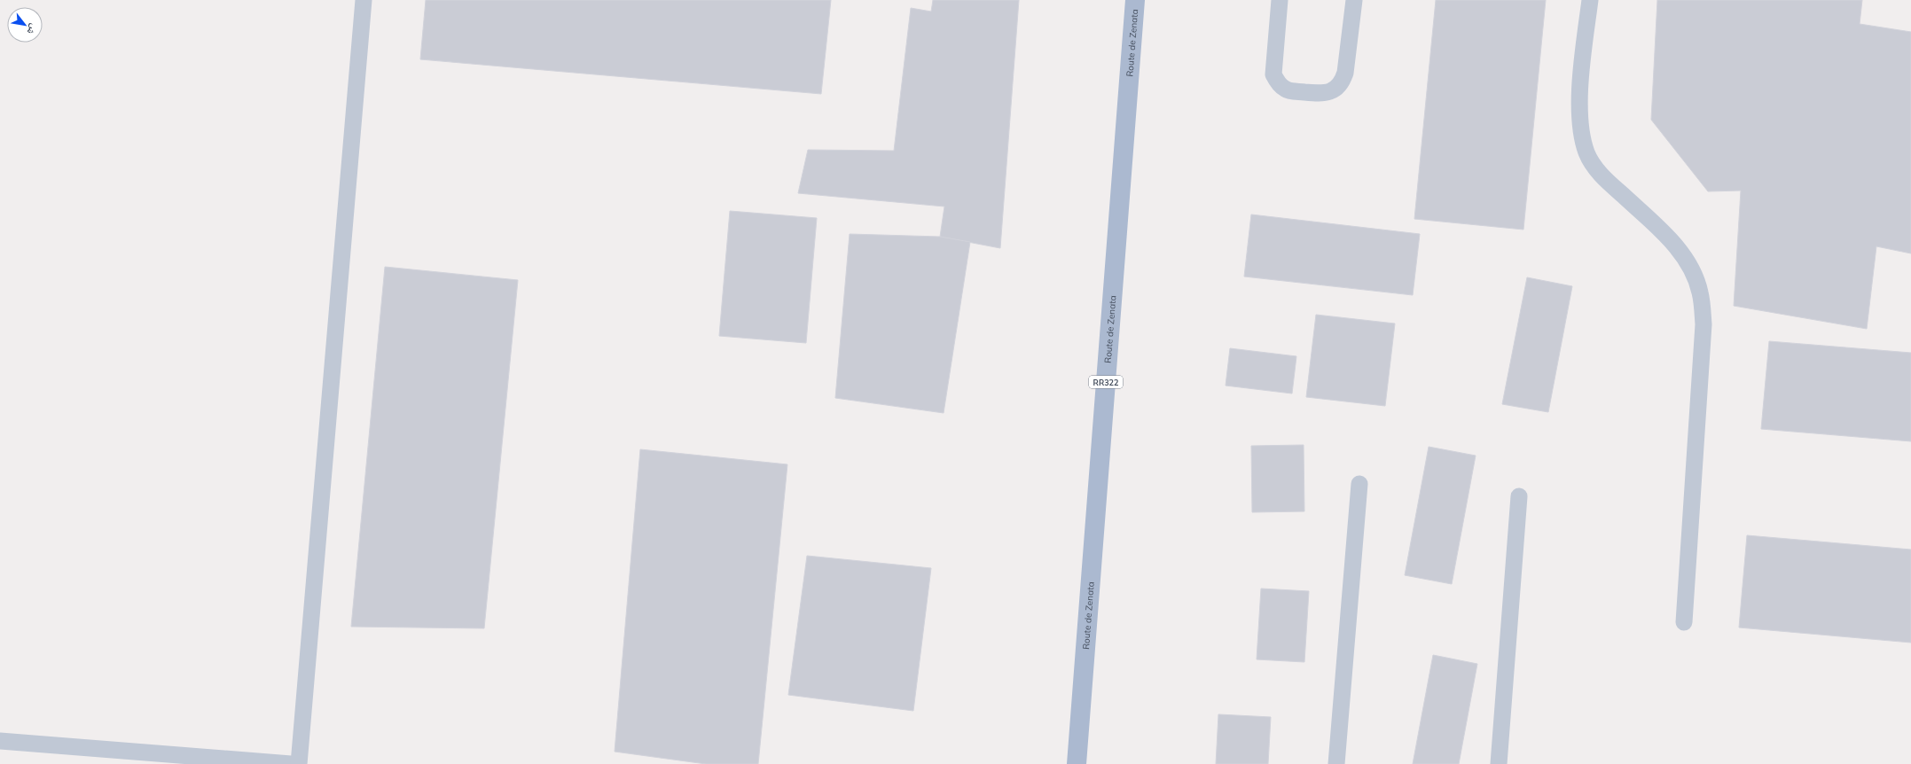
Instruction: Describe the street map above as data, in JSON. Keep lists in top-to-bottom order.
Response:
{
  "streets": {
    "main road": ["Route de Zenata", "RR322"]
  },
  "north": "bottom right"
}
